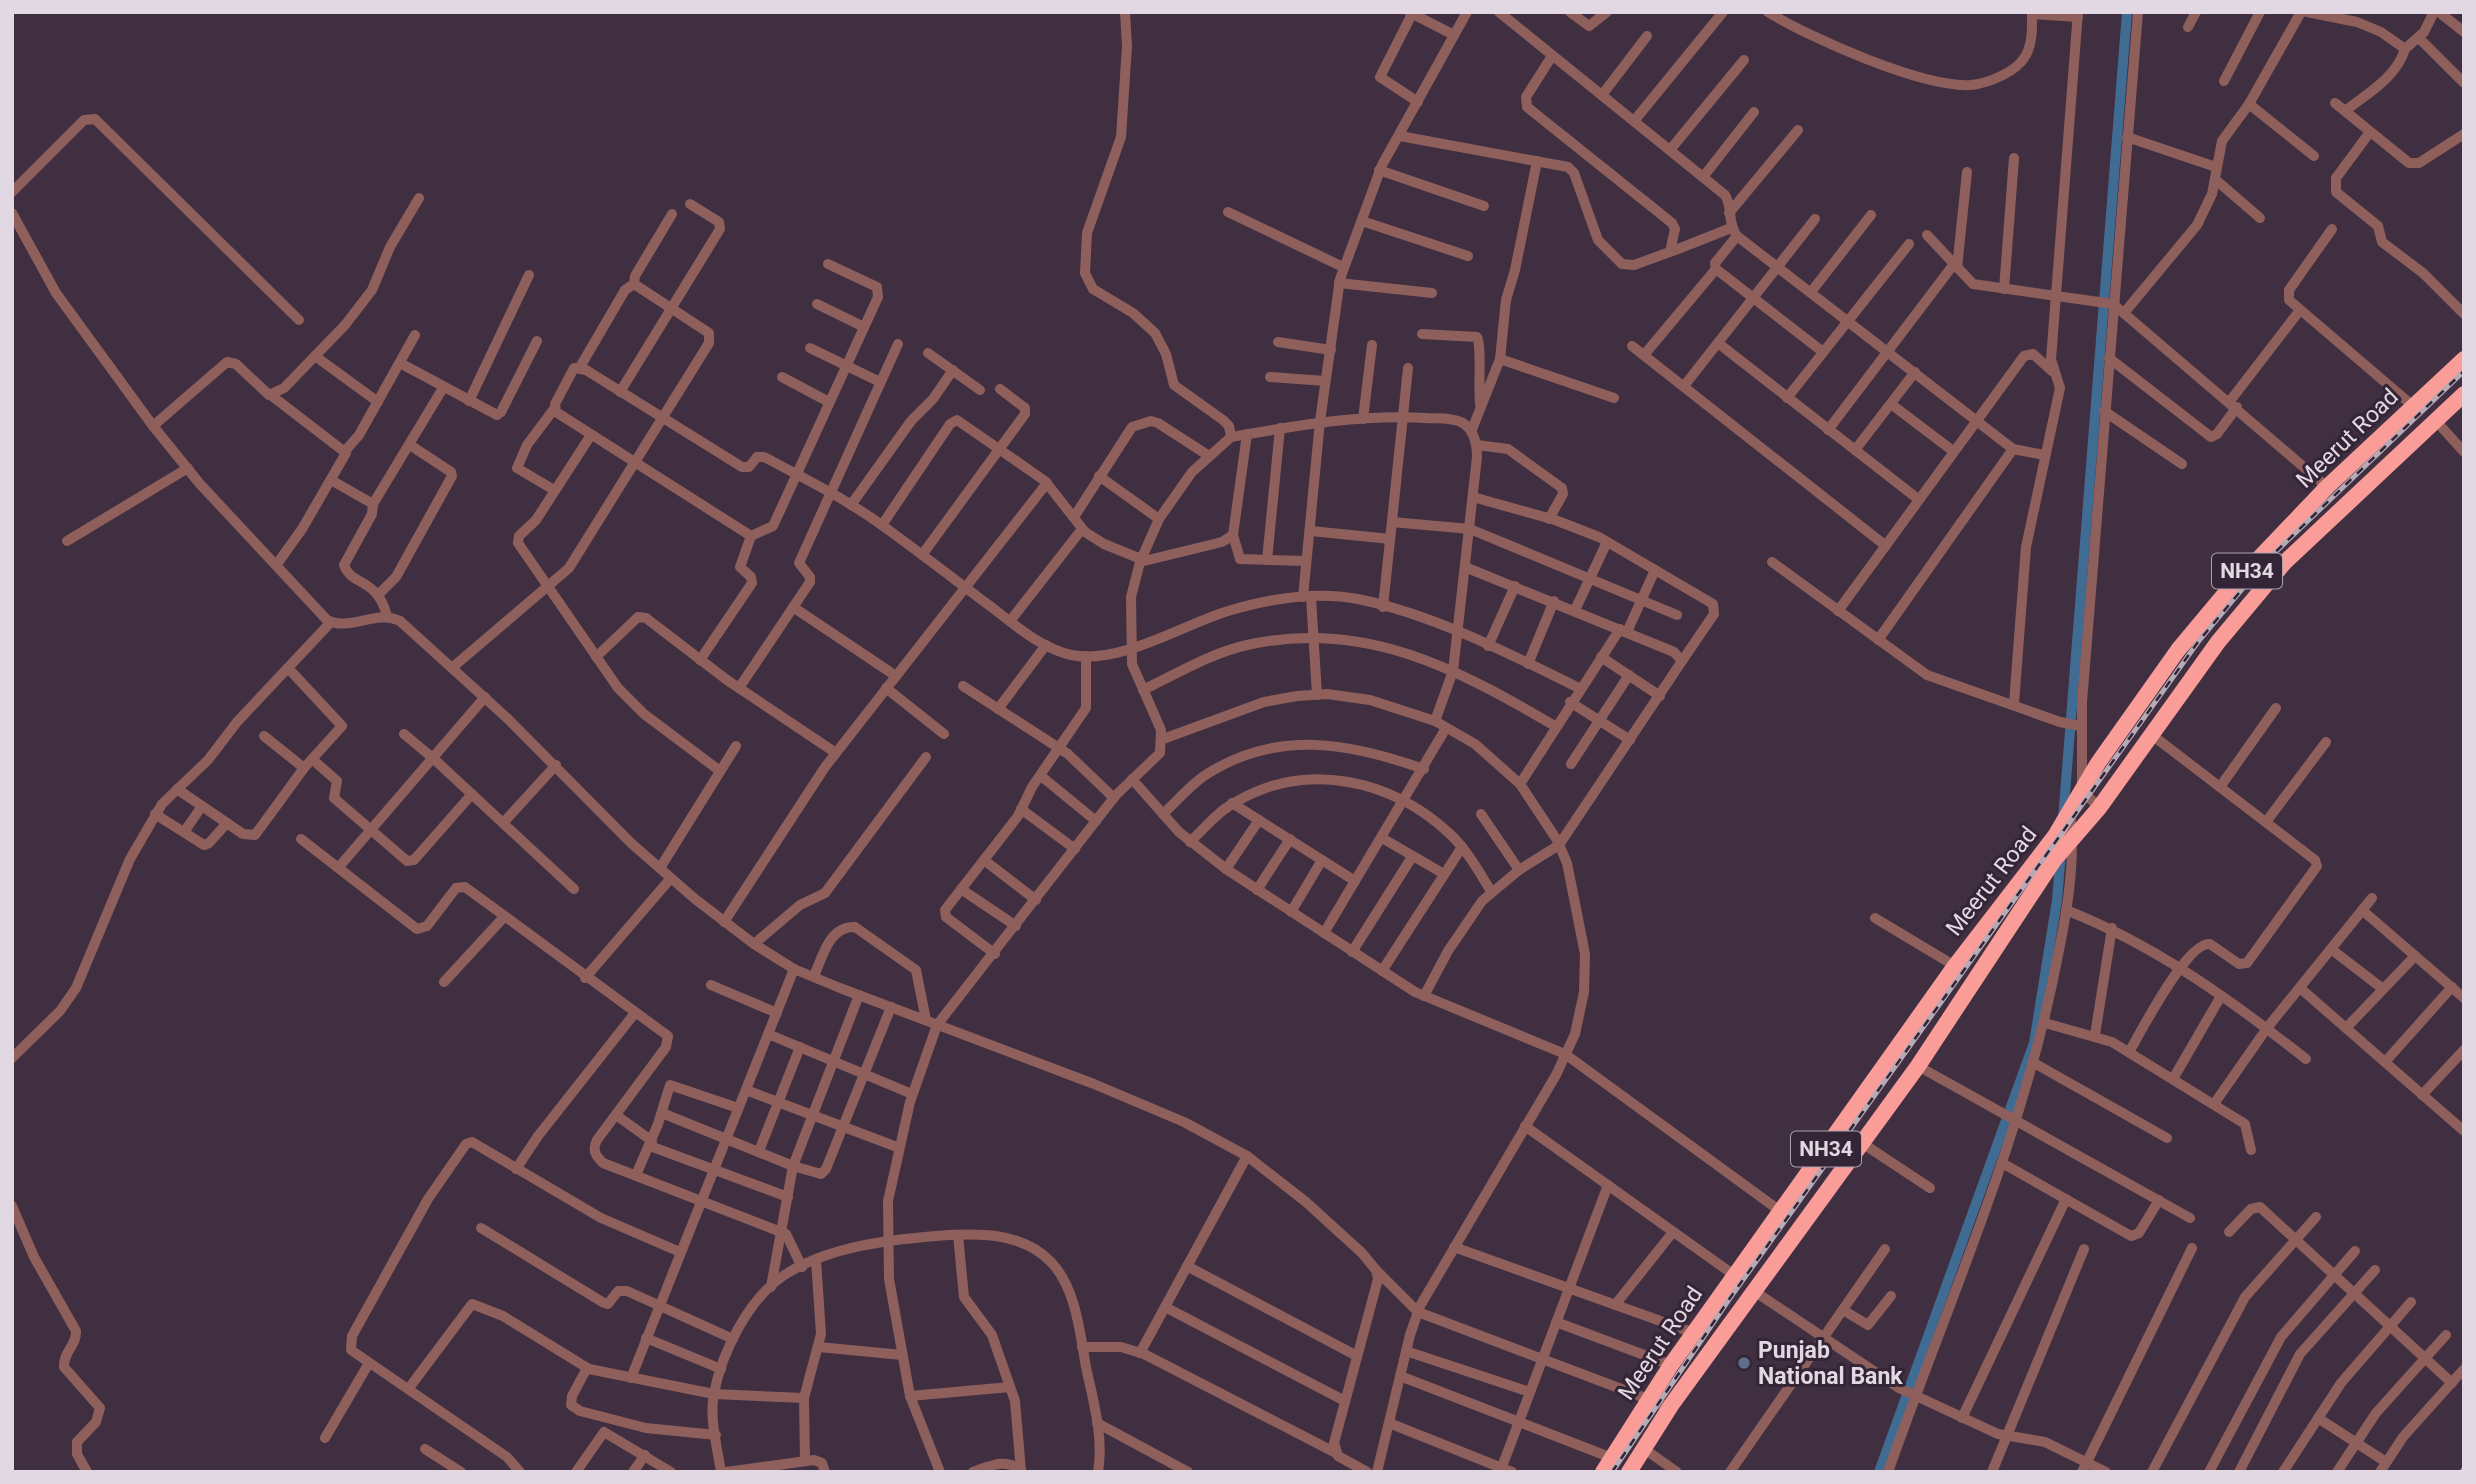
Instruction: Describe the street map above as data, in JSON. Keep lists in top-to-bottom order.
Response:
{
  "streets": {
    "highway": ["Meerut Road", "NH34"]
  },
  "places": ["Punjab National Bank"]
}
